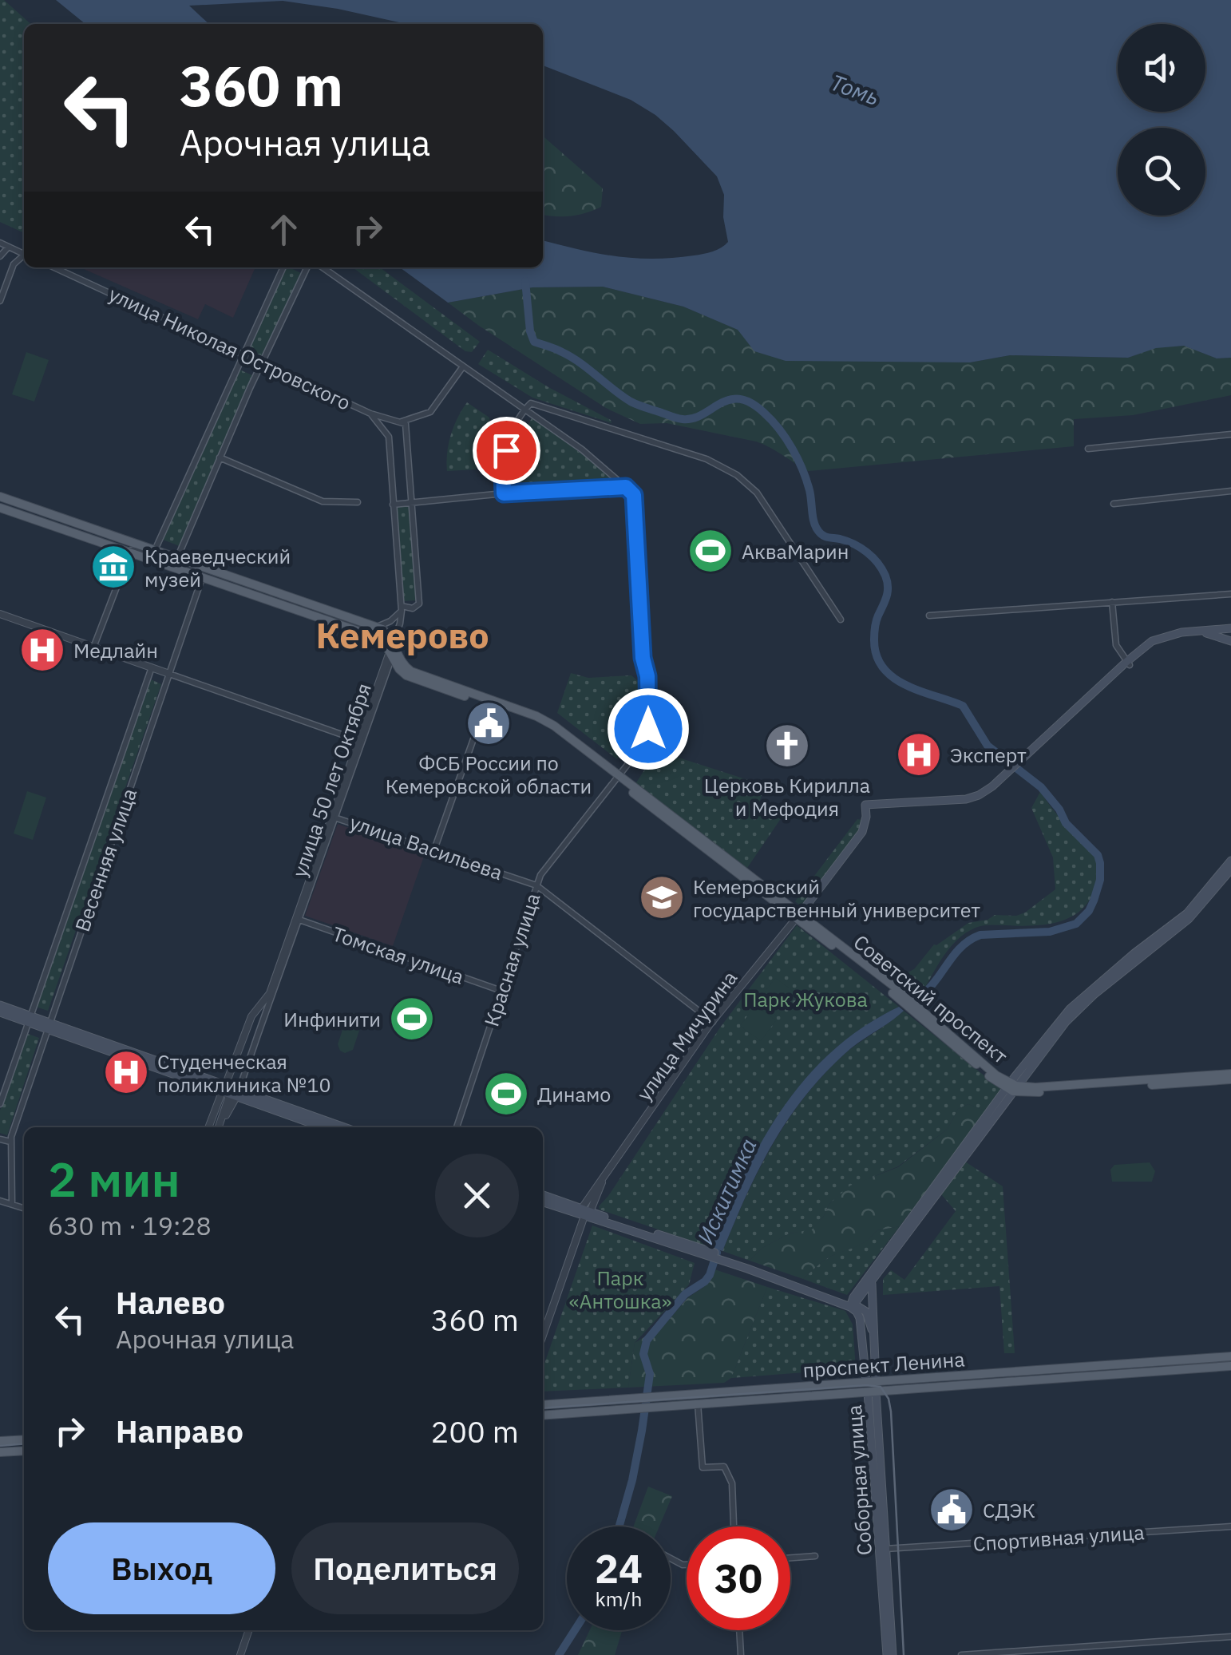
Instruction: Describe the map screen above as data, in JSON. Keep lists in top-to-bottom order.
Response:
{
  "streets": {
    "main road": ["Советский проспект", "проспект Ленина", "Соборная улица"],
    "street": [
      "улица Николая Островского",
      "улица 50 лет Октября",
      "улица Васильева",
      "Весенняя улица",
      "Томская улица",
      "Красная улица",
      "улица Мичурина",
      "Спортивная улица"
    ]
  },
  "crossings": [
    ["улица 50 лет Октября", "улица Васильева"],
    ["улица 50 лет Октября", "Томская улица"],
    ["улица 50 лет Октября", "Советский проспект"],
    ["улица Васильева", "Красная улица"],
    ["улица Васильева", "улица Мичурина"],
    ["Весенняя улица", "Советский проспект"],
    ["Томская улица", "Красная улица"],
    ["Красная улица", "Советский проспект"],
    ["Советский проспект", "улица Мичурина"],
    ["проспект Ленина", "Соборная улица"],
    ["Соборная улица", "Спортивная улица"]
  ],
  "districts": ["Кемерово"],
  "water": ["Томь", "Искитимка"],
  "parks": ["Парк Жукова", "Парк «Антошка»"],
  "places": {
    "sports": ["АкваМарин", "Инфинити", "Динамо"],
    "museum": ["Краеведческий музей"],
    "hospital": ["Медлайн", "Эксперт", "Студенческая поликлиника №10"],
    "public building": ["ФСБ России по Кемеровской области", "СДЭК"],
    "church": ["Церковь Кирилла и Мефодия"],
    "school or university": ["Кемеровский государственный университет"]
  },
  "page": {
    "turn": ["360 m", "Арочная улица"],
    "heading": ["2 мин", "630 m · 19:28"],
    "list": [
      {
        "name": "Налево",
        "note": "Арочная улица",
        "value": "360 m"
      },
      {
        "name": "Направо",
        "value": "200 m"
      }
    ],
    "buttons": ["Выход", "Поделиться"],
    "speed": "24 km/h",
    "limit": "30"
  }
}
